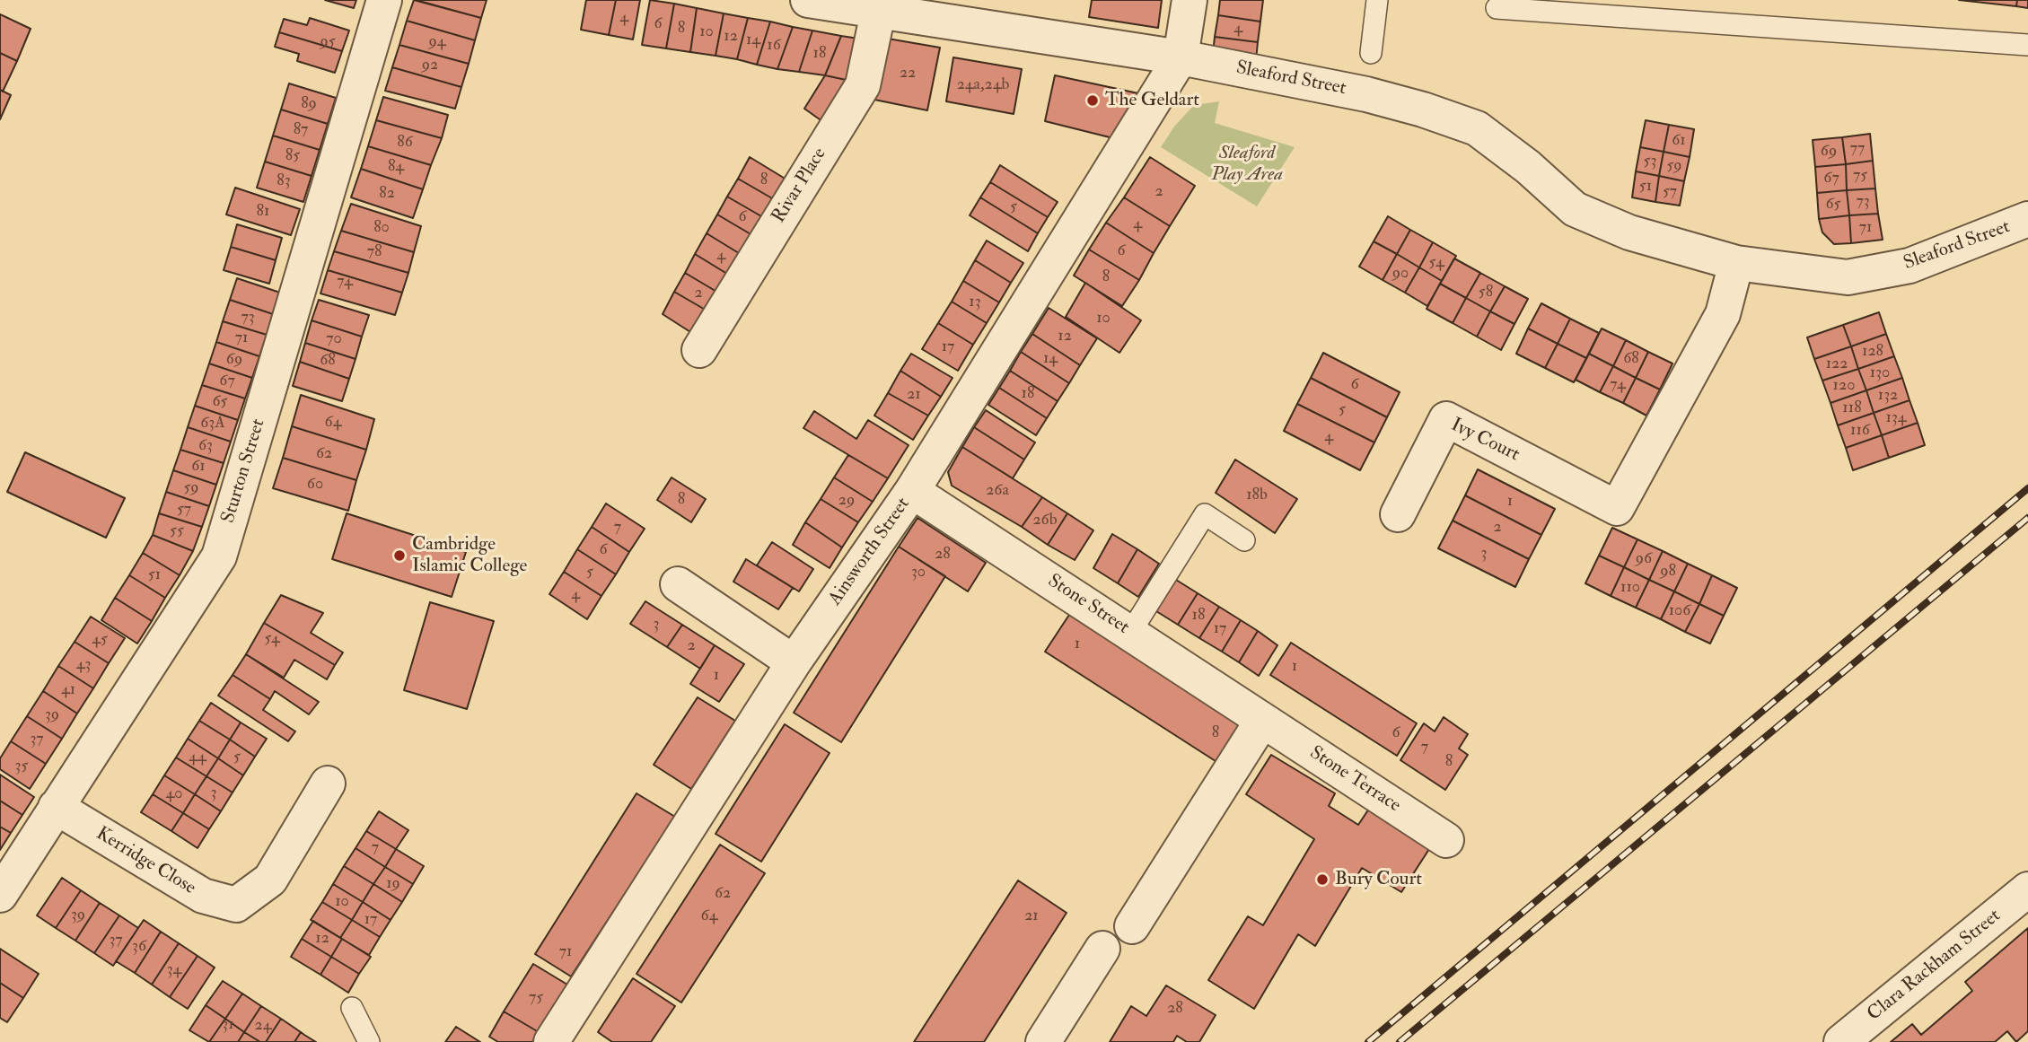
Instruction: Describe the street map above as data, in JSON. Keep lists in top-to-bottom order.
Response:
{
  "streets": {
    "street": [
      "Sleaford Street",
      "Rivar Place",
      "Ivy Court",
      "Sturton Street",
      "Ainsworth Street",
      "Stone Street",
      "Stone Terrace",
      "Kerridge Close",
      "Clara Rackham Street"
    ]
  },
  "crossings": [
    ["Sleaford Street", "Rivar Place"],
    ["Sleaford Street", "Ivy Court"],
    ["Sleaford Street", "Ainsworth Street"],
    ["Sturton Street", "Kerridge Close"],
    ["Ainsworth Street", "Stone Street"],
    ["Stone Street", "Stone Terrace"]
  ],
  "parks": ["Sleaford Play Area"],
  "places": ["The Geldart", "Cambridge Islamic College", "Bury Court"],
  "house_numbers": [
    "4",
    "6",
    "8",
    "4",
    "10",
    "12",
    "14",
    "95",
    "94",
    "16",
    "18",
    "92",
    "22",
    "24a,24b",
    "89",
    "87",
    "61",
    "86",
    "77",
    "69",
    "85",
    "53",
    "59",
    "84",
    "75",
    "67",
    "8",
    "83",
    "51",
    "2",
    "57",
    "82",
    "73",
    "65",
    "5",
    "81",
    "6",
    "4",
    "80",
    "71",
    "6",
    "78",
    "4",
    "54",
    "90",
    "8",
    "74",
    "58",
    "2",
    "13",
    "73",
    "10",
    "12",
    "71",
    "70",
    "17",
    "128",
    "14",
    "68",
    "69",
    "68",
    "122",
    "130",
    "67",
    "6",
    "74",
    "120",
    "18",
    "21",
    "132",
    "65",
    "118",
    "5",
    "134",
    "64",
    "63A",
    "116",
    "4",
    "63",
    "62",
    "61",
    "60",
    "59",
    "26a",
    "18b",
    "8",
    "29",
    "1",
    "57",
    "26b",
    "7",
    "2",
    "55",
    "6",
    "3",
    "28",
    "96",
    "98",
    "5",
    "30",
    "51",
    "110",
    "4",
    "106",
    "18",
    "3",
    "17",
    "54",
    "45",
    "1",
    "2",
    "43",
    "1",
    "1",
    "41",
    "39",
    "8",
    "6",
    "37",
    "7",
    "44",
    "5",
    "8",
    "35",
    "3",
    "40",
    "7",
    "19",
    "62",
    "10",
    "39",
    "64",
    "21",
    "17",
    "12",
    "37",
    "36",
    "71",
    "34",
    "75",
    "28",
    "31",
    "24"
  ]
}
